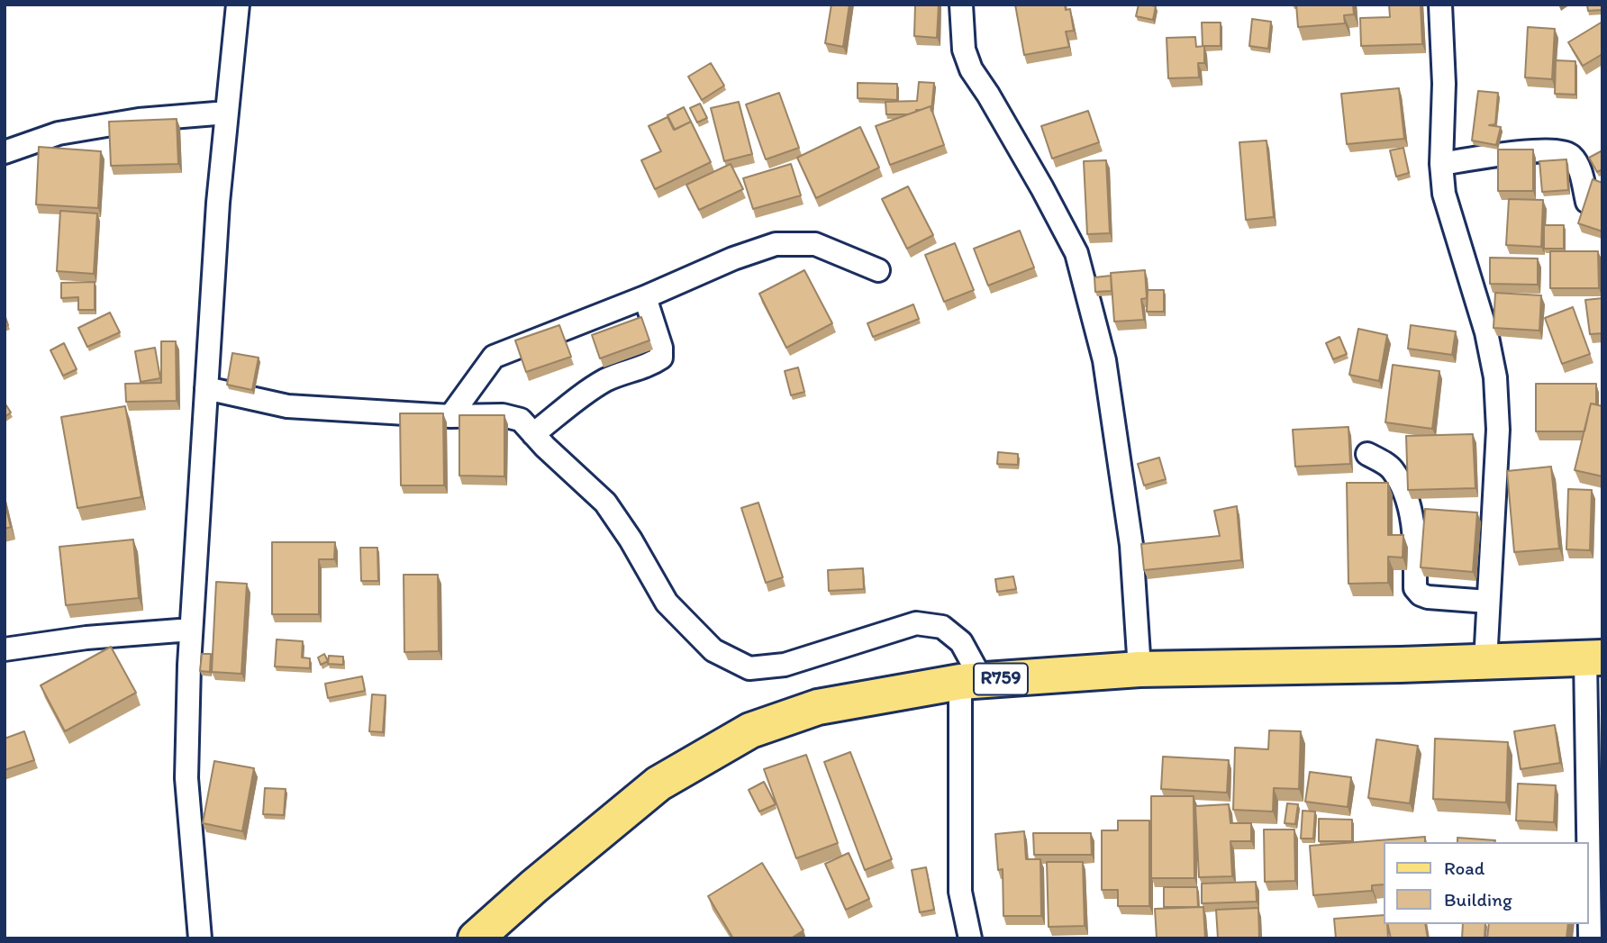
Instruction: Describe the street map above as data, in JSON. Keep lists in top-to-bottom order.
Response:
{
  "streets": {
    "main road": ["R759"]
  },
  "legend": ["Road", "Building"]
}
